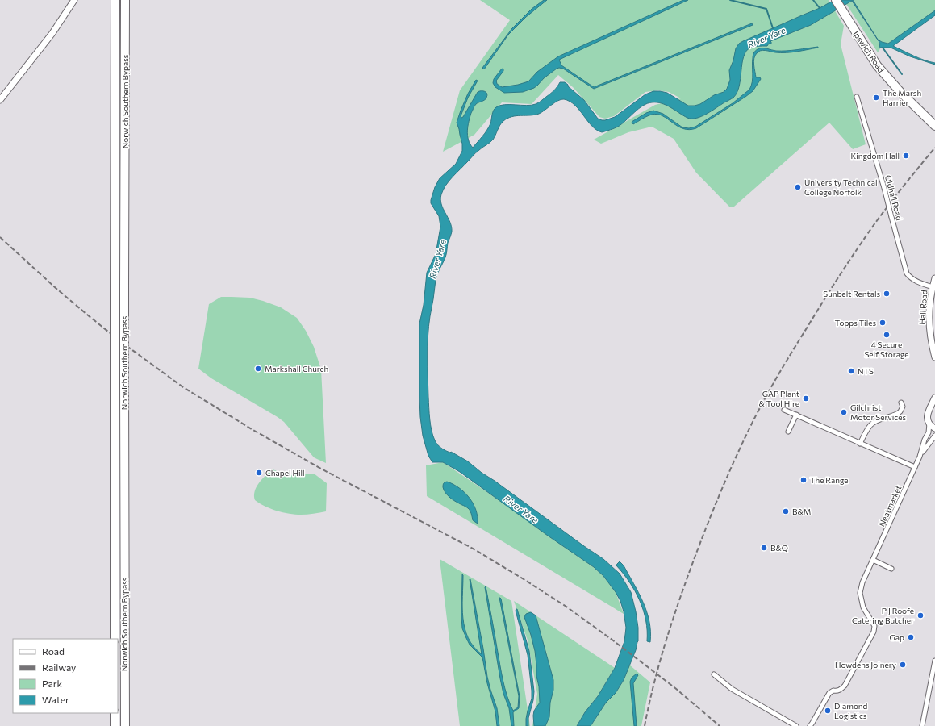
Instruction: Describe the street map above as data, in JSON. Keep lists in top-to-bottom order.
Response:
{
  "streets": {
    "highway": ["Ipswich Road", "Norwich Southern Bypass"],
    "street": ["Oldhall Road", "Hall Road", "Neatmarket"]
  },
  "crossings": [
    ["Oldhall Road", "Hall Road"]
  ],
  "water": ["River Yare"],
  "places": [
    "The Marsh Harrier",
    "Kingdom Hall",
    "University Technical College Norfolk",
    "Sunbelt Rentals",
    "Topps Tiles",
    "4 Secure Self Storage",
    "Markshall Church",
    "NTS",
    "GAP Plant & Tool Hire",
    "Gilchrist Motor Services",
    "Chapel Hill",
    "The Range",
    "B&M",
    "B&Q",
    "P J Roofe Catering Butcher",
    "Gap",
    "Howdens Joinery",
    "Diamond Logistics"
  ],
  "legend": [
    "Road",
    "Railway",
    "Park",
    "Water"
  ]
}
